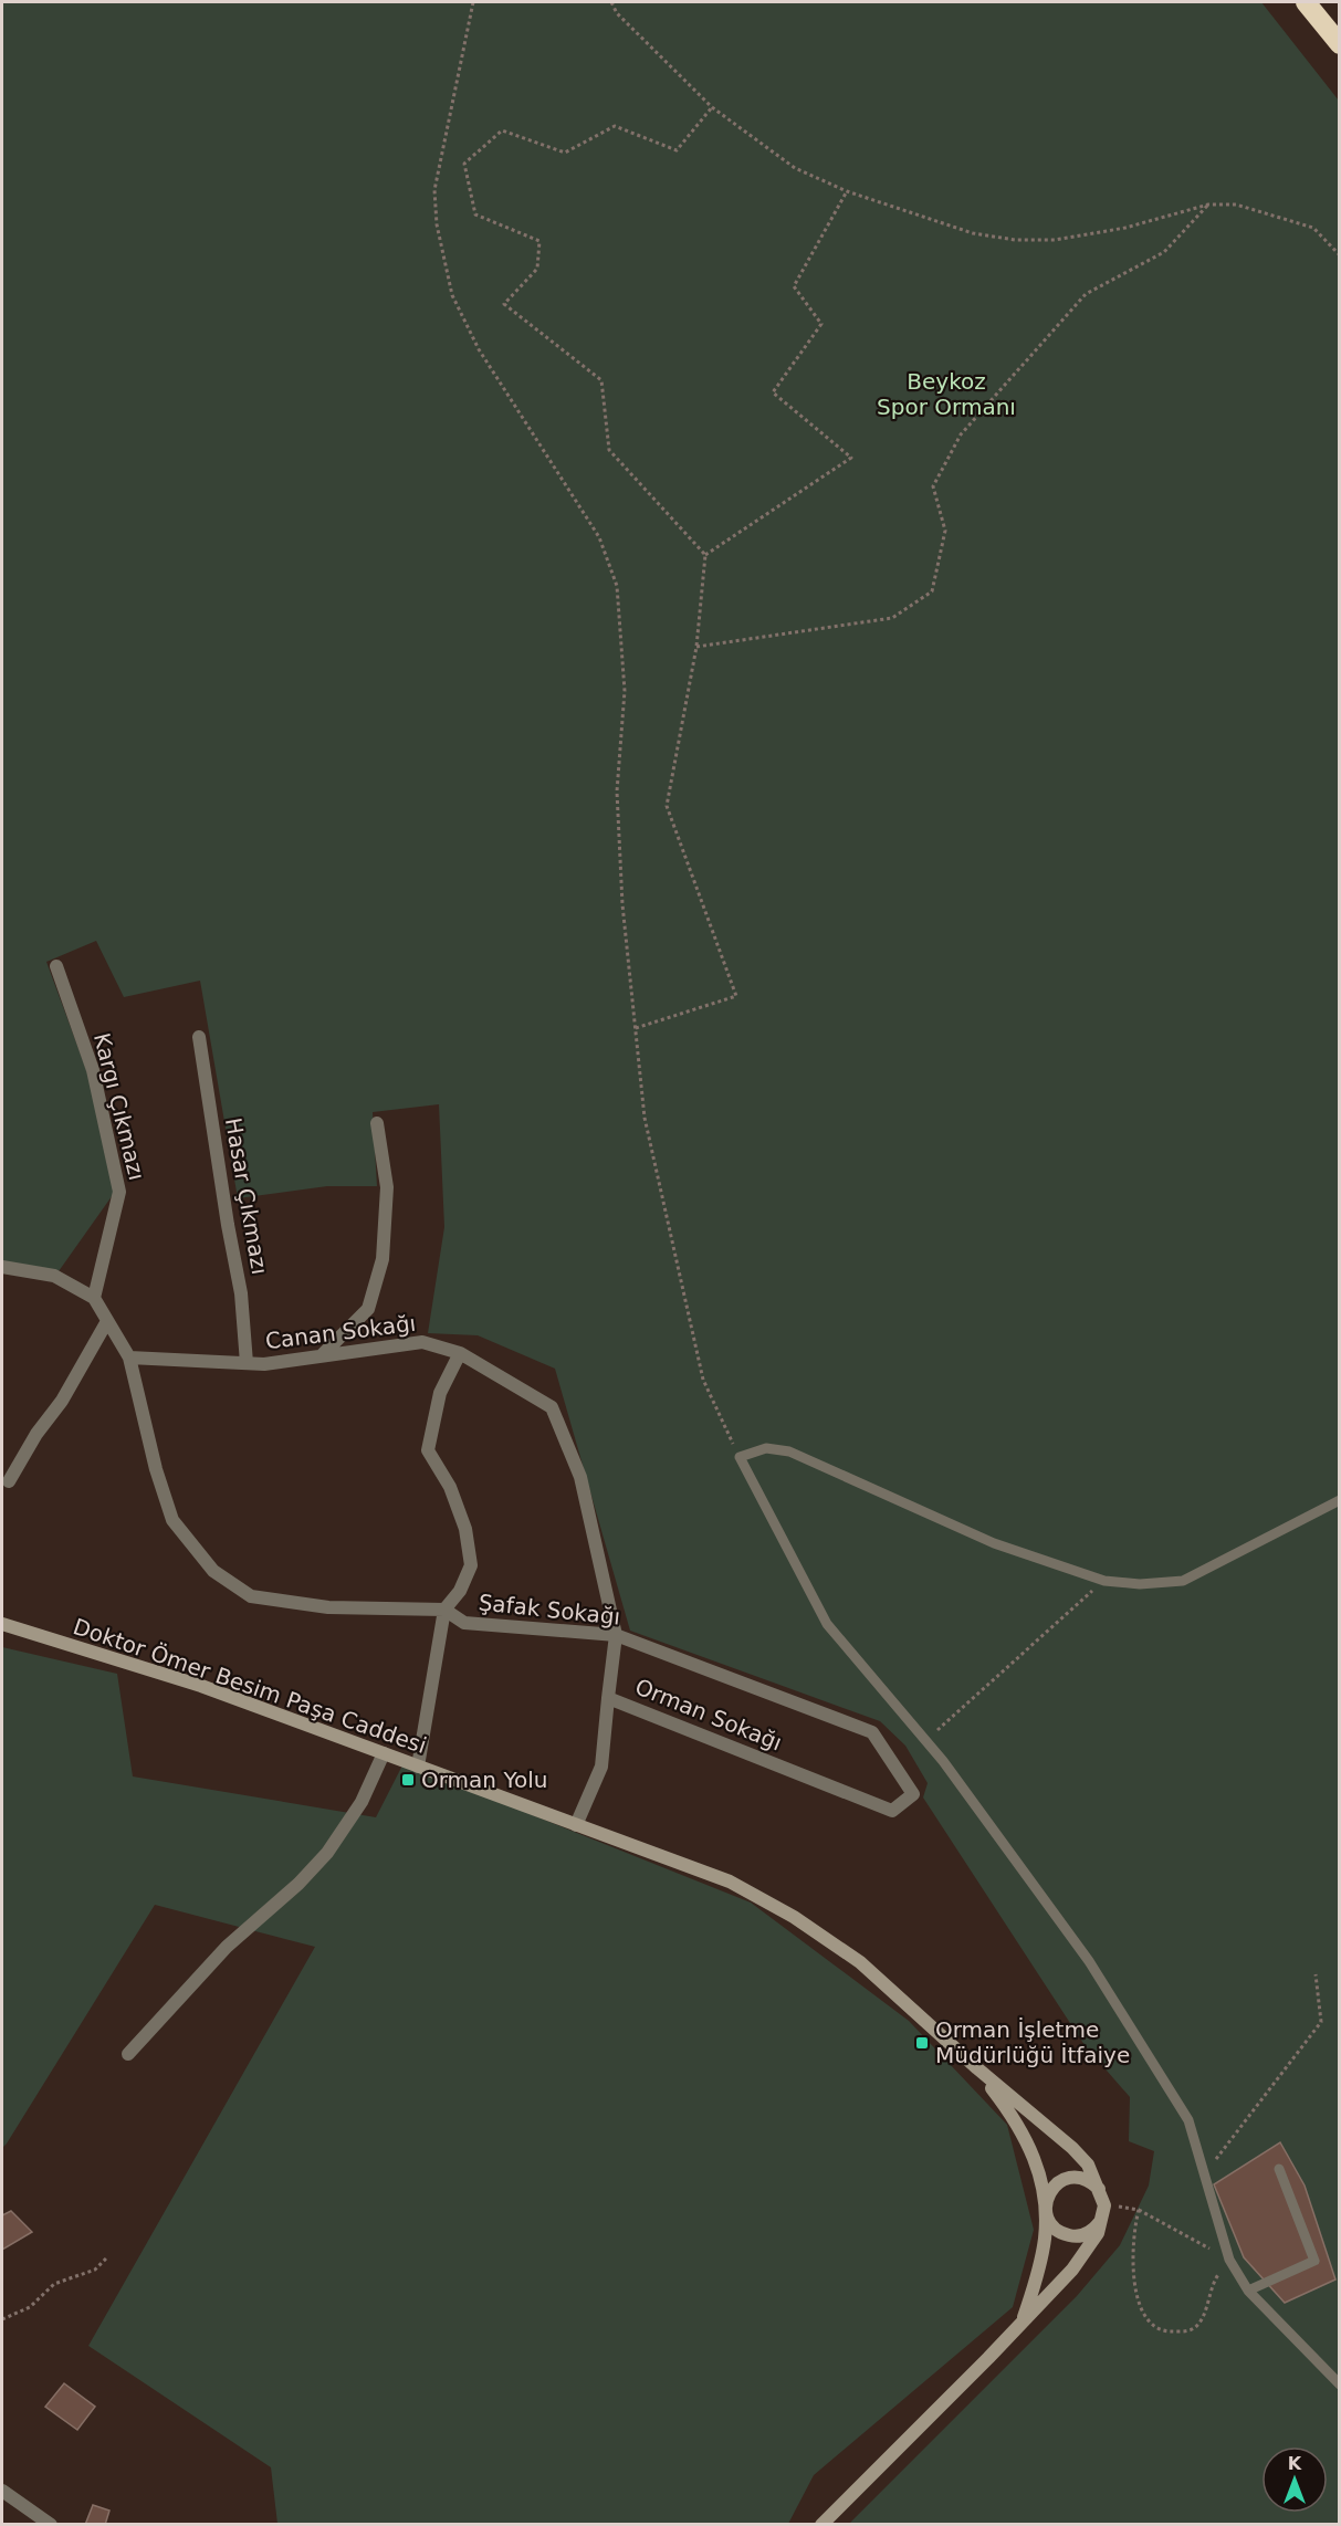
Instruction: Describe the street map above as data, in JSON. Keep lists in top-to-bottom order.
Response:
{
  "streets": {
    "street": [
      "Kargı Çıkmazı",
      "Hasar Çıkmazı",
      "Canan Sokağı",
      "Şafak Sokağı",
      "Doktor Ömer Besim Paşa Caddesi",
      "Orman Sokağı"
    ]
  },
  "crossings": [
    ["Hasar Çıkmazı", "Canan Sokağı"],
    ["Canan Sokağı", "Şafak Sokağı"],
    ["Canan Sokağı", "Orman Sokağı"],
    ["Şafak Sokağı", "Orman Sokağı"],
    ["Doktor Ömer Besim Paşa Caddesi", "Orman Sokağı"]
  ],
  "parks": ["Beykoz Spor Ormanı"],
  "places": {
    "transit": ["Orman Yolu", "Orman İşletme Müdürlüğü İtfaiye"]
  },
  "north": "top"
}
